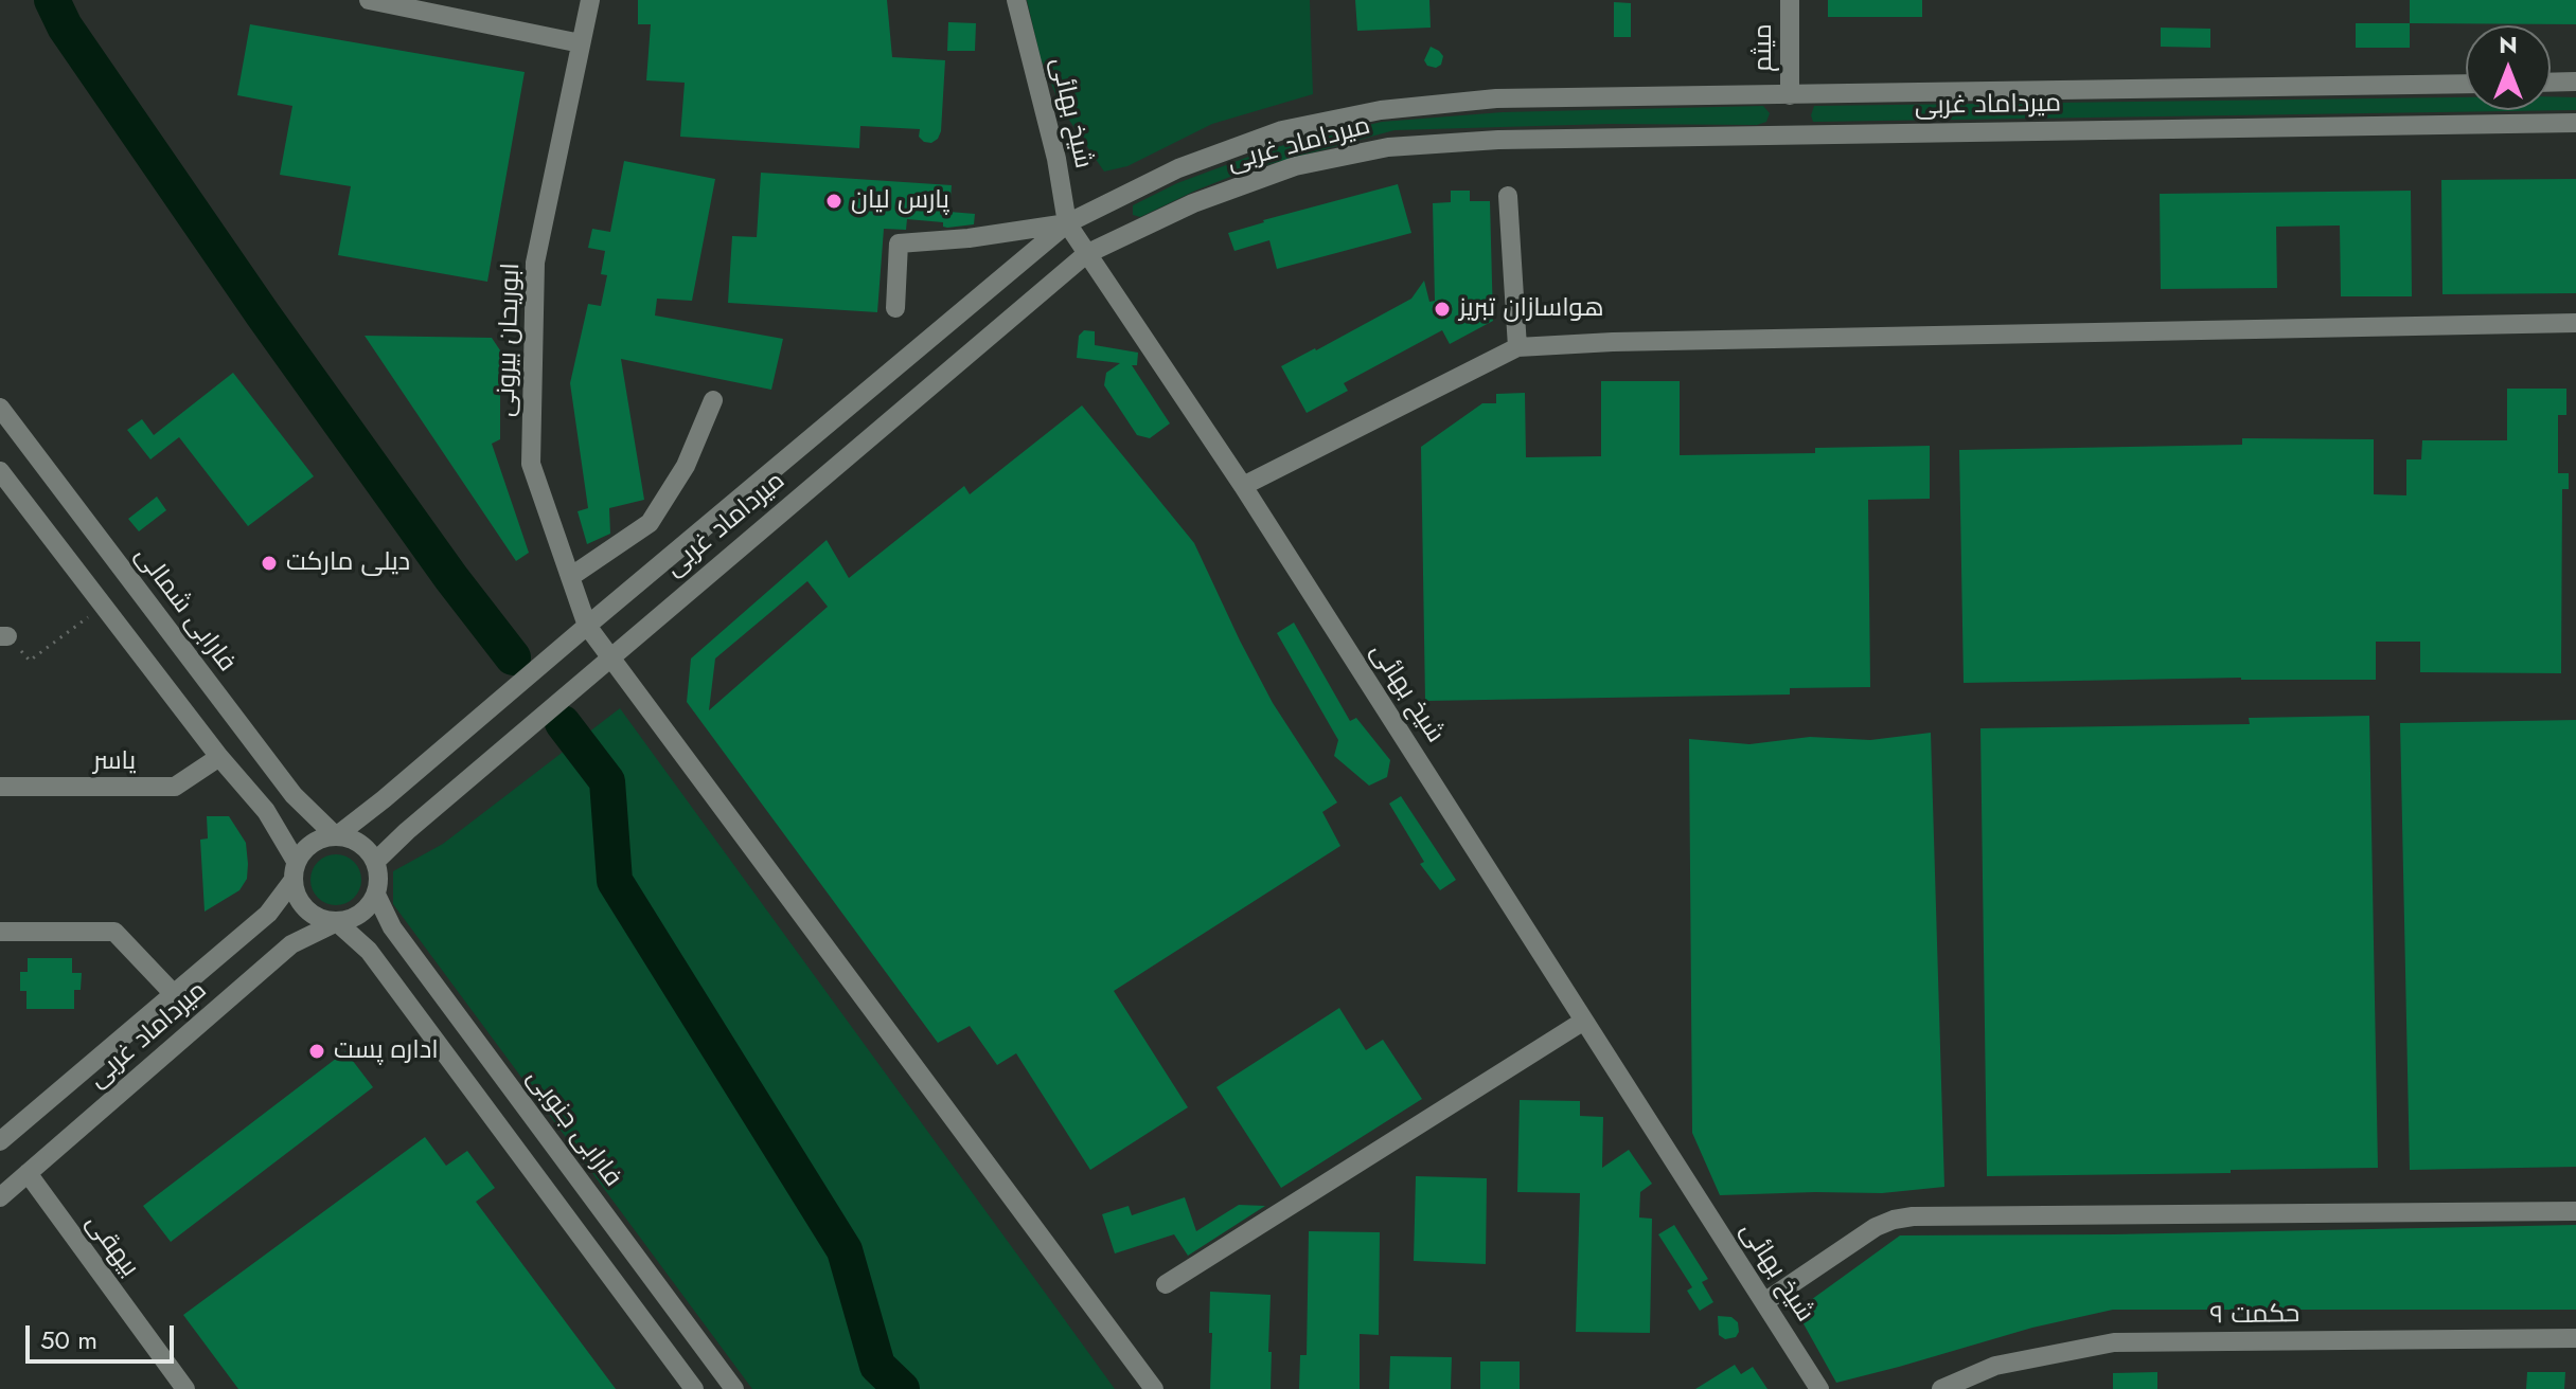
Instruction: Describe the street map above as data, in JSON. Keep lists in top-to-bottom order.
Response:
{
  "streets": {
    "street": [
      "میثم",
      "میرداماد غربی",
      "شیخ بهائی",
      "ابوریحان بیرونی",
      "فارابی شمالی",
      "یاسر",
      "فارابی جنوبی",
      "بیهقی",
      "حکمت ۹"
    ]
  },
  "crossings": [
    ["میثم", "میرداماد غربی"],
    ["میرداماد غربی", "شیخ بهائی"],
    ["میرداماد غربی", "ابوریحان بیرونی"],
    ["میرداماد غربی", "فارابی شمالی"],
    ["میرداماد غربی", "فارابی جنوبی"],
    ["میرداماد غربی", "بیهقی"],
    ["فارابی شمالی", "فارابی جنوبی"]
  ],
  "places": [
    "پارس لیان",
    "هواسازان تبریز",
    "دیلی مارکت",
    "اداره پست"
  ],
  "scale_bar": "50 m",
  "north": "top"
}
